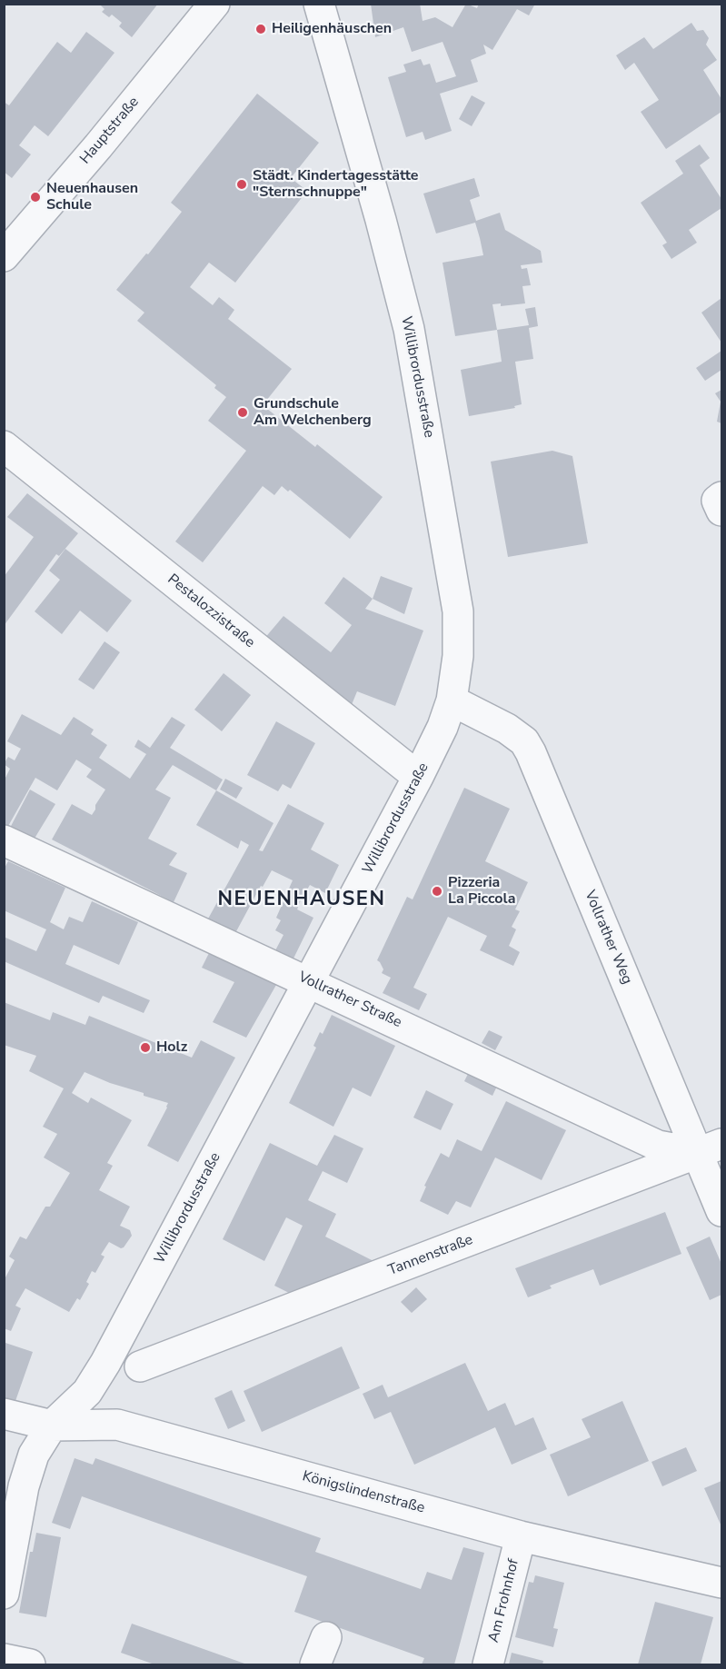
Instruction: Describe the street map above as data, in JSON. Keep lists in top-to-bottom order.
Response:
{
  "streets": {
    "street": [
      "Hauptstraße",
      "Willibrordusstraße",
      "Pestalozzistraße",
      "Vollrather Weg",
      "Vollrather Straße",
      "Tannenstraße",
      "Königslindenstraße",
      "Am Frohnhof"
    ]
  },
  "crossings": [
    ["Willibrordusstraße", "Pestalozzistraße"],
    ["Willibrordusstraße", "Vollrather Weg"],
    ["Willibrordusstraße", "Vollrather Straße"],
    ["Willibrordusstraße", "Königslindenstraße"],
    ["Vollrather Weg", "Vollrather Straße"],
    ["Vollrather Weg", "Tannenstraße"],
    ["Vollrather Straße", "Tannenstraße"],
    ["Königslindenstraße", "Am Frohnhof"]
  ],
  "districts": ["NEUENHAUSEN"],
  "places": [
    "Heiligenhäuschen",
    "Städt. Kindertagesstätte \"Sternschnuppe\"",
    "Neuenhausen Schule",
    "Grundschule Am Welchenberg",
    "Pizzeria La Piccola",
    "Holz"
  ]
}
